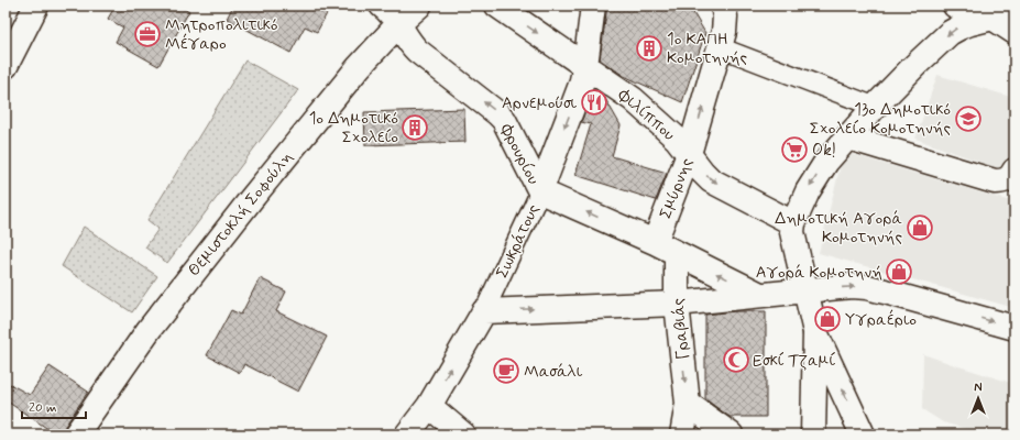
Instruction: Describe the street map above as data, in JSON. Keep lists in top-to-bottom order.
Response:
{
  "streets": {
    "street": [
      "Φιλίππου",
      "Φρουρίου",
      "Σμύρνης",
      "Θεμιστοκλή Σοφούλη",
      "Σωκράτους",
      "Γραβιάς"
    ]
  },
  "crossings": [
    ["Φιλίππου", "Σμύρνης"],
    ["Φιλίππου", "Σωκράτους"],
    ["Φρουρίου", "Σμύρνης"],
    ["Φρουρίου", "Θεμιστοκλή Σοφούλη"],
    ["Φρουρίου", "Σωκράτους"],
    ["Φρουρίου", "Γραβιάς"]
  ],
  "one_way": ["Φρουρίου"],
  "places": {
    "office": ["Μητροπολιτικό Μέγαρο"],
    "building": ["1ο ΚΑΠΗ Κομοτηνής", "1ο Δημοτικό Σχολείο"],
    "restaurant": ["Αρνεμούσι"],
    "school or university": ["13ο Δημοτικό Σχολείο Κομοτηνής"],
    "supermarket": ["Ok!"],
    "shop": ["Δημοτική Αγορά Κομοτηνής", "Αγορά Κομοτηνή", "Υγραέριο"],
    "mosque": ["Εσκί Τζαμί"],
    "cafe": ["Μασάλι"]
  },
  "scale_bar": "20 m",
  "north": "top"
}
